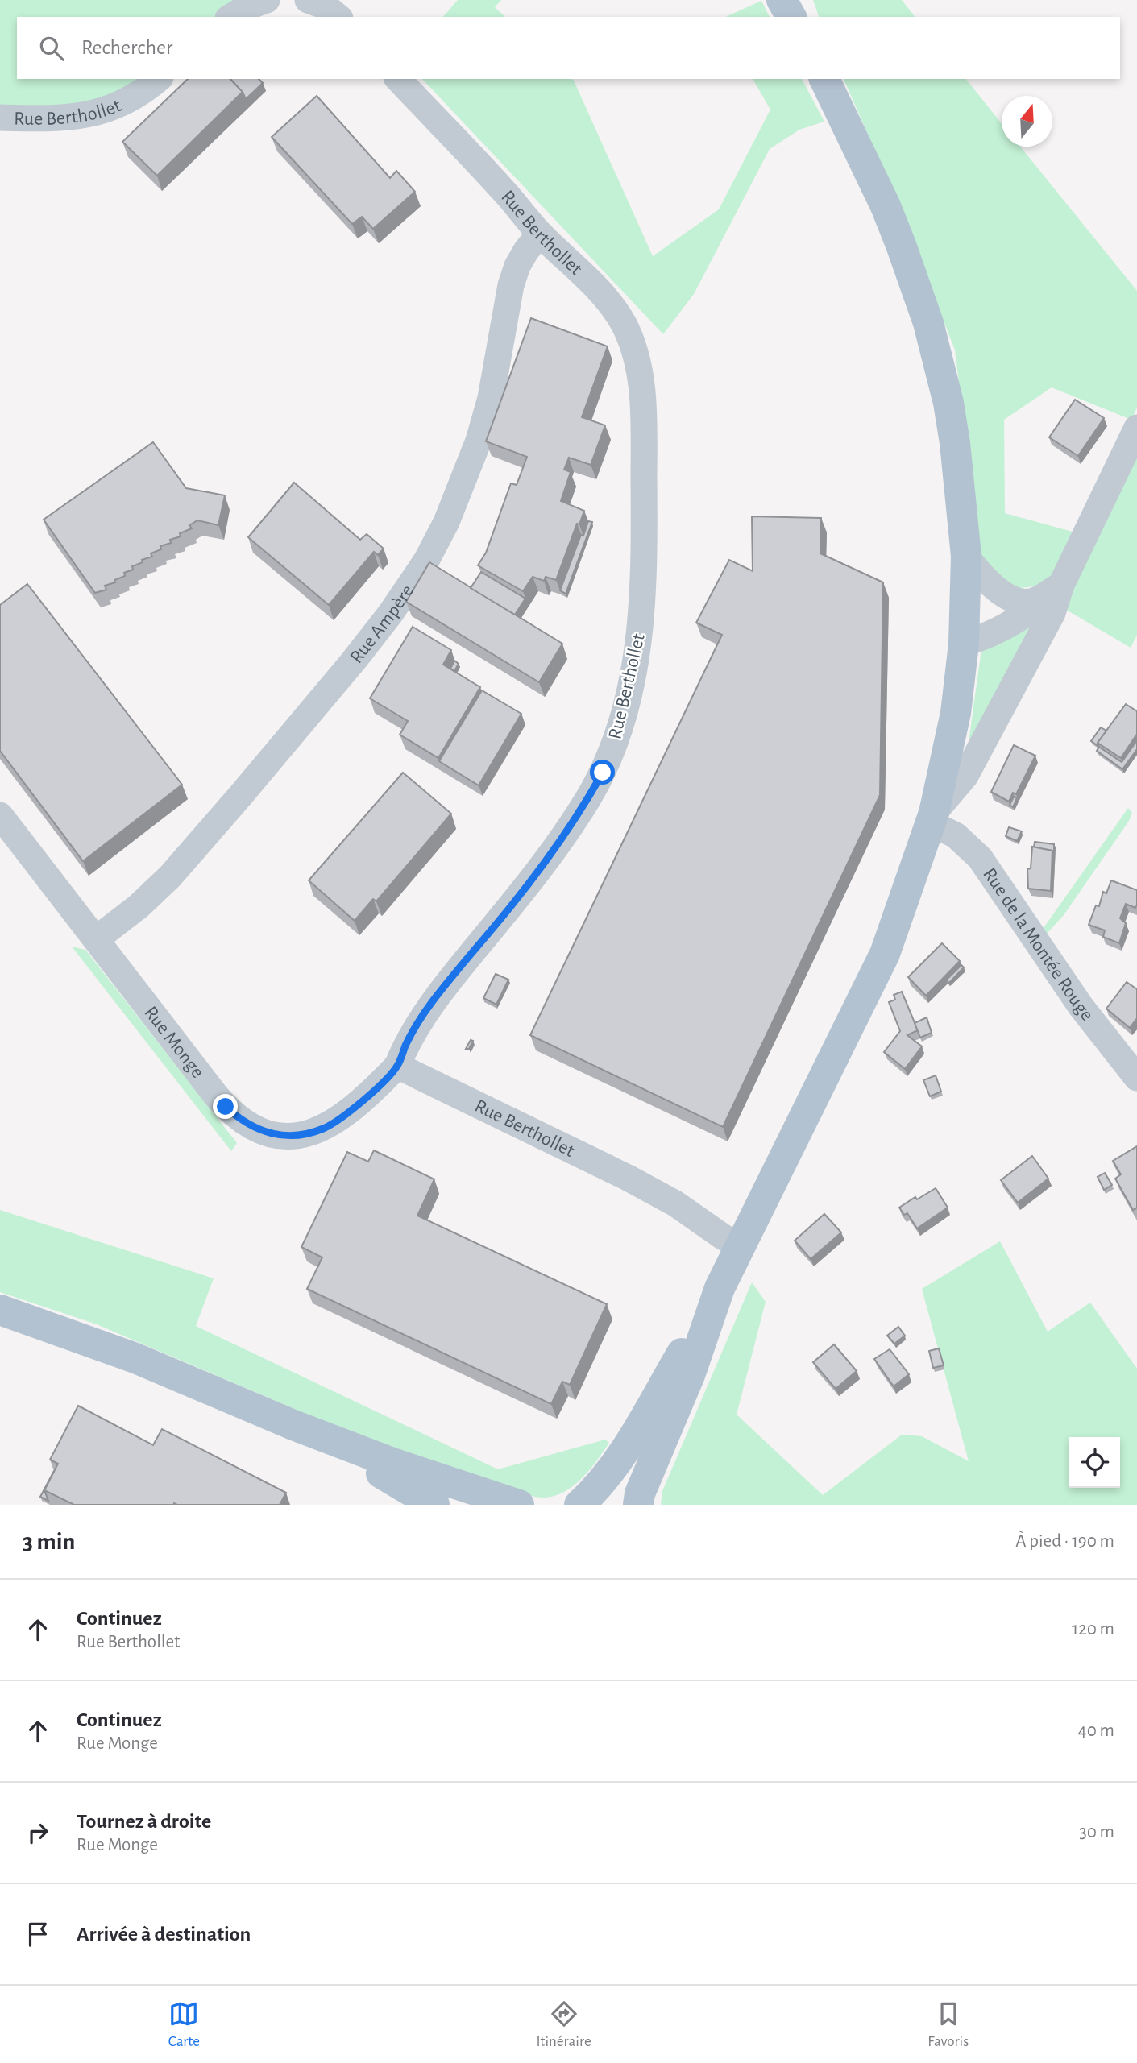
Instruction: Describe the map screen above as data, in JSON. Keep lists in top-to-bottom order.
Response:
{
  "streets": {
    "street": [
      "Rue Berthollet",
      "Rue Ampère",
      "Rue de la Montée Rouge",
      "Rue Monge"
    ]
  },
  "crossings": [
    ["Rue Berthollet", "Rue Ampère"],
    ["Rue Berthollet", "Rue Monge"],
    ["Rue Ampère", "Rue Monge"]
  ],
  "north": "top",
  "page": {
    "search": "Rechercher",
    "heading": ["3 min", "À pied · 190 m"],
    "list": [
      ["Continuez", "Rue Berthollet", "120 m"],
      ["Continuez", "Rue Monge", "40 m"],
      ["Tournez à droite", "Rue Monge", "30 m"],
      "Arrivée à destination"
    ],
    "nav": ["Carte", "Itinéraire", "Favoris"]
  }
}
